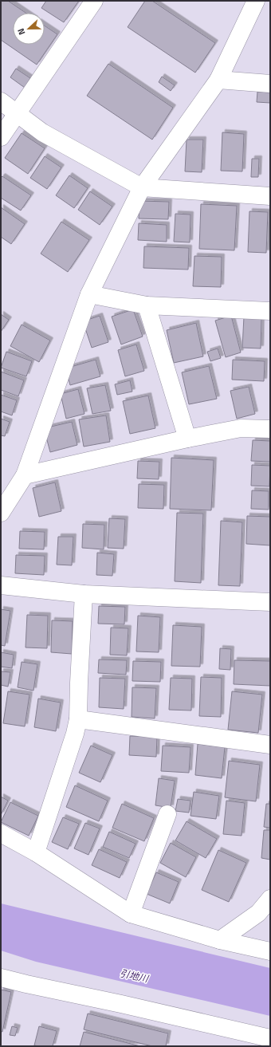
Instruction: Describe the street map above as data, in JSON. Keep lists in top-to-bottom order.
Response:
{
  "water": ["引地川"],
  "north": "left"
}
